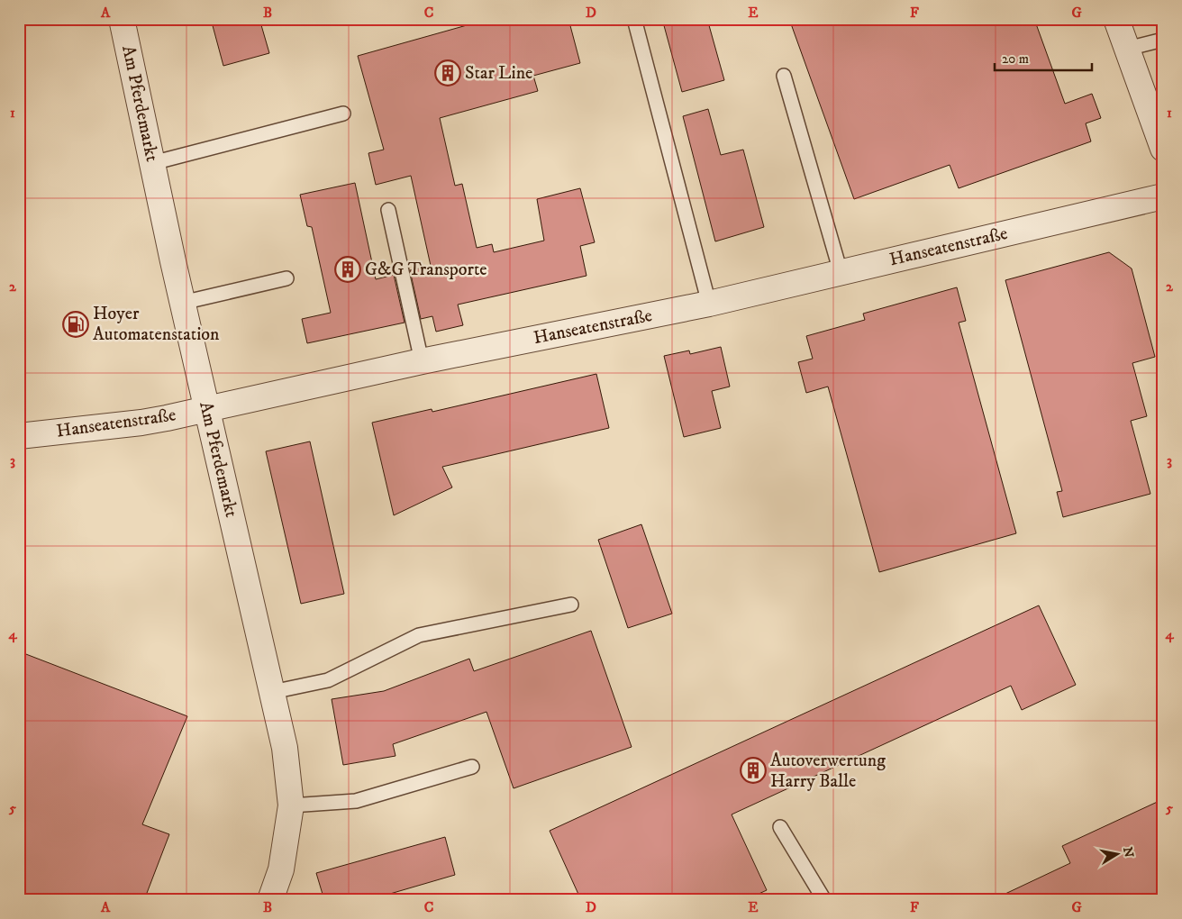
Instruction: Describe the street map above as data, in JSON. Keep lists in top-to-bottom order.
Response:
{
  "streets": {
    "street": ["Am Pferdemarkt", "Hanseatenstraße"]
  },
  "crossings": [
    ["Am Pferdemarkt", "Hanseatenstraße"]
  ],
  "places": {
    "building": ["Star Line", "G&G Transporte", "Autoverwertung Harry Balle"],
    "fuel station": ["Hoyer Automatenstation"]
  },
  "scale_bar": "20 m",
  "north": "right",
  "grid": {
    "columns": [
      "A",
      "B",
      "C",
      "D",
      "E",
      "F",
      "G"
    ],
    "rows": [
      "1",
      "2",
      "3",
      "4",
      "5"
    ]
  }
}
